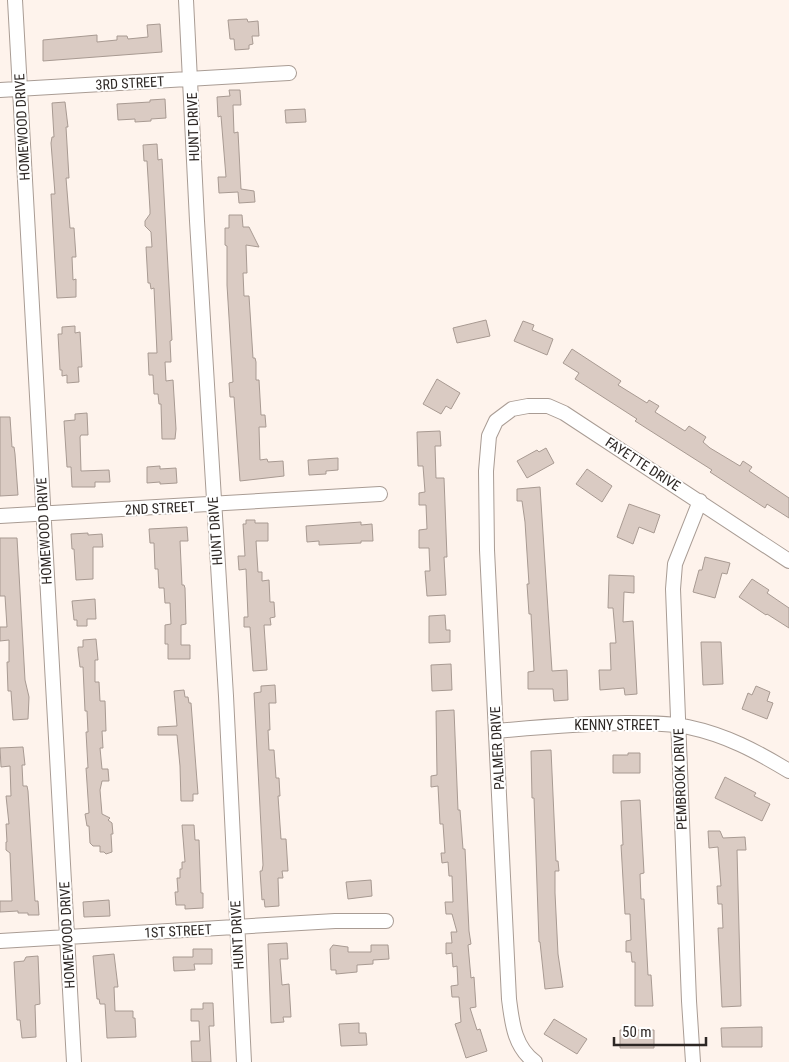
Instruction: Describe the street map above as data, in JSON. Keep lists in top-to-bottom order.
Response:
{
  "streets": {
    "street": [
      "3RD STREET",
      "HOMEWOOD DRIVE",
      "HUNT DRIVE",
      "FAYETTE DRIVE",
      "2ND STREET",
      "KENNY STREET",
      "PALMER DRIVE",
      "PEMBROOK DRIVE",
      "1ST STREET"
    ]
  },
  "crossings": [
    ["3RD STREET", "HOMEWOOD DRIVE"],
    ["3RD STREET", "HUNT DRIVE"],
    ["HOMEWOOD DRIVE", "2ND STREET"],
    ["HOMEWOOD DRIVE", "1ST STREET"],
    ["HUNT DRIVE", "2ND STREET"],
    ["HUNT DRIVE", "1ST STREET"],
    ["FAYETTE DRIVE", "PALMER DRIVE"],
    ["FAYETTE DRIVE", "PEMBROOK DRIVE"],
    ["KENNY STREET", "PALMER DRIVE"],
    ["KENNY STREET", "PEMBROOK DRIVE"]
  ],
  "scale_bar": "50 m"
}
